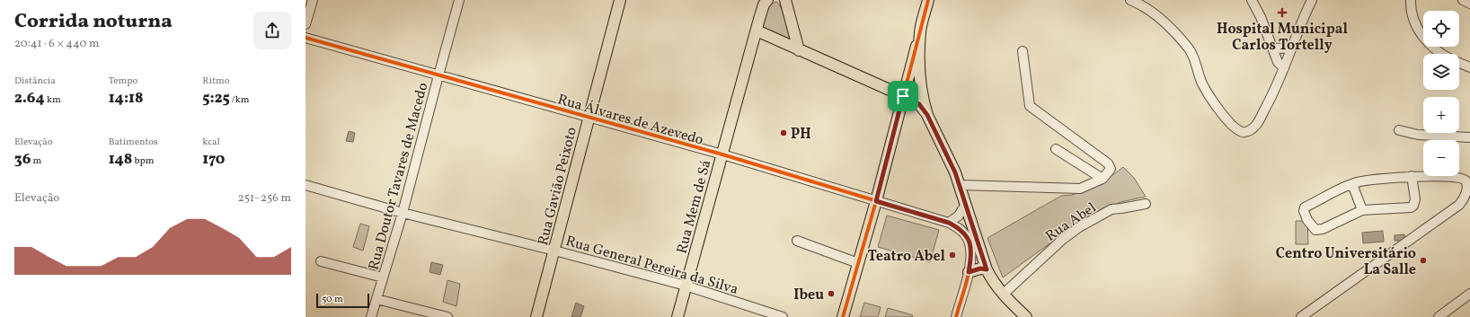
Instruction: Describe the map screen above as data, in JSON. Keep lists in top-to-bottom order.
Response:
{
  "streets": {
    "main road": ["Rua Gavião Peixoto", "Rua Mem de Sá"],
    "street": [
      "Rua Álvares de Azevedo",
      "Rua Doutor Tavares de Macedo",
      "Rua Abel",
      "Rua General Pereira da Silva"
    ]
  },
  "crossings": [
    ["Rua Álvares de Azevedo", "Rua Doutor Tavares de Macedo"],
    ["Rua Álvares de Azevedo", "Rua Gavião Peixoto"],
    ["Rua Álvares de Azevedo", "Rua Mem de Sá"],
    ["Rua Doutor Tavares de Macedo", "Rua General Pereira da Silva"],
    ["Rua Gavião Peixoto", "Rua General Pereira da Silva"],
    ["Rua Mem de Sá", "Rua General Pereira da Silva"]
  ],
  "places": {
    "health": ["Hospital Municipal Carlos Tortelly"],
    "other": [
      "PH",
      "Teatro Abel",
      "Centro Universitário La Salle",
      "Ibeu"
    ]
  },
  "scale_bar": "50 m",
  "page": {
    "heading": ["Corrida noturna", "20:41 · 6 × 440 m"],
    "map_buttons": ["+", "−"],
    "stats": [
      ["Distância", "2.64 km"],
      ["Tempo", "14:18"],
      ["Ritmo", "5:25 /km"],
      ["Elevação", "36 m"],
      ["Batimentos", "148 bpm"],
      ["kcal", "170"]
    ],
    "chart": ["Elevação", "251–256 m"],
    "scale": "50 m"
  }
}
